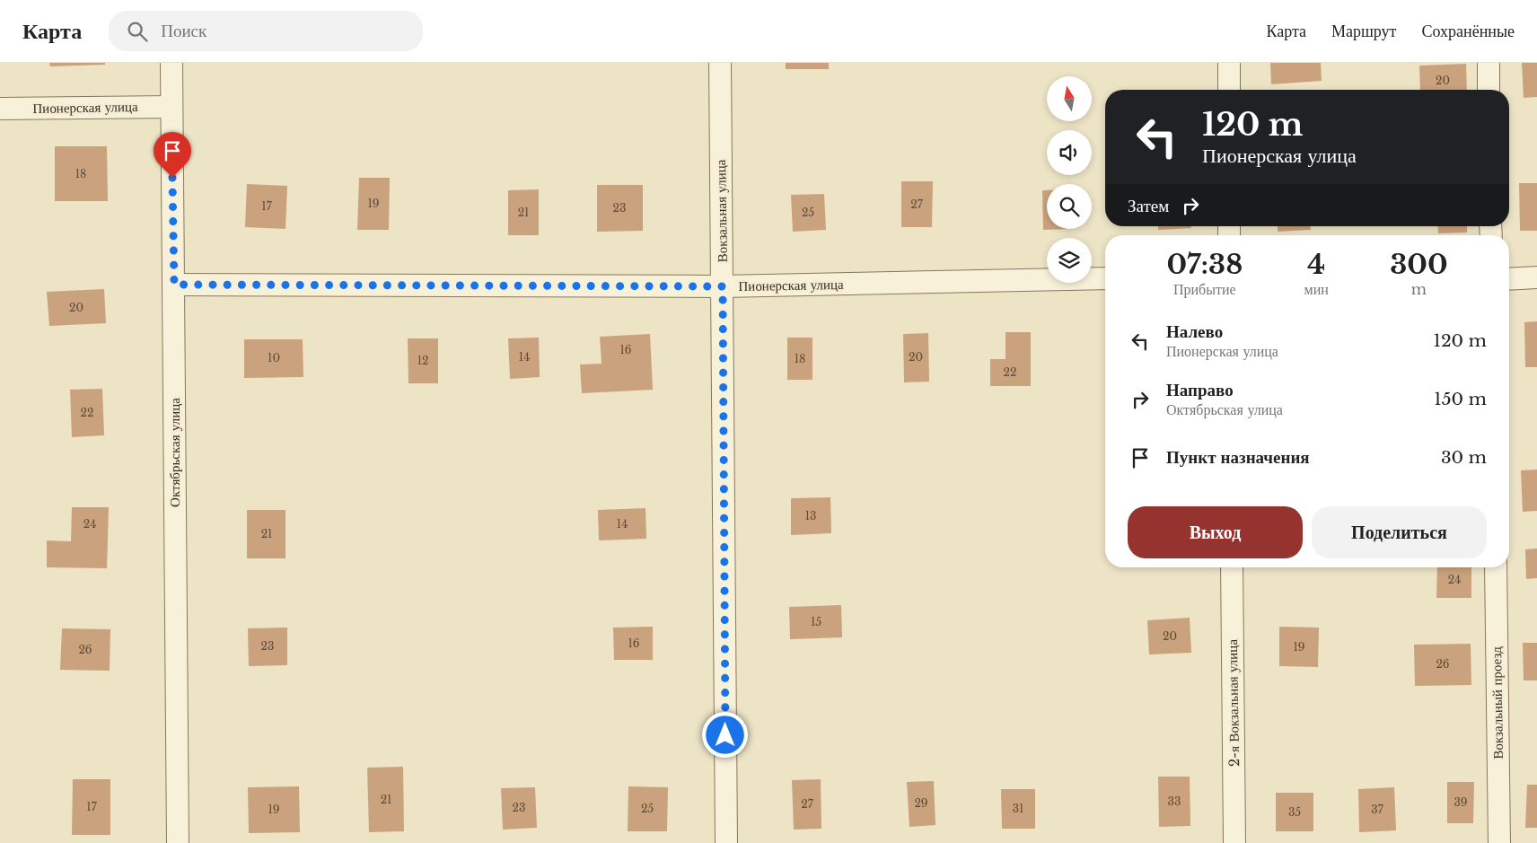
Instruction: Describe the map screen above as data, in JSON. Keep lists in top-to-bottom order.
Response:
{
  "streets": {
    "street": [
      "Пионерская улица",
      "Вокзальная улица",
      "Октябрьская улица",
      "2-я Вокзальная улица",
      "Вокзальный проезд"
    ]
  },
  "crossings": [
    ["Пионерская улица", "Вокзальная улица"],
    ["Пионерская улица", "Октябрьская улица"]
  ],
  "house_numbers": [
    "20",
    "18",
    "19",
    "27",
    "17",
    "23",
    "21",
    "25",
    "20",
    "16",
    "14",
    "20",
    "10",
    "18",
    "12",
    "22",
    "22",
    "13",
    "24",
    "14",
    "21",
    "24",
    "15",
    "20",
    "16",
    "23",
    "19",
    "26",
    "26",
    "21",
    "33",
    "39",
    "29",
    "27",
    "17",
    "23",
    "25",
    "31",
    "19",
    "37",
    "35"
  ],
  "north": "top",
  "page": {
    "header": "Карта",
    "search": "Поиск",
    "nav": ["Карта", "Маршрут", "Сохранённые"],
    "turn": ["120 m", "Пионерская улица"],
    "then": "Затем",
    "eta": [
      "07:38",
      "Прибытие",
      "4",
      "мин",
      "300",
      "m"
    ],
    "list": [
      {
        "name": "Налево",
        "note": "Пионерская улица",
        "value": "120 m"
      },
      {
        "name": "Направо",
        "note": "Октябрьская улица",
        "value": "150 m"
      },
      {
        "name": "Пункт назначения",
        "value": "30 m"
      }
    ],
    "buttons": ["Выход", "Поделиться"]
  }
}
